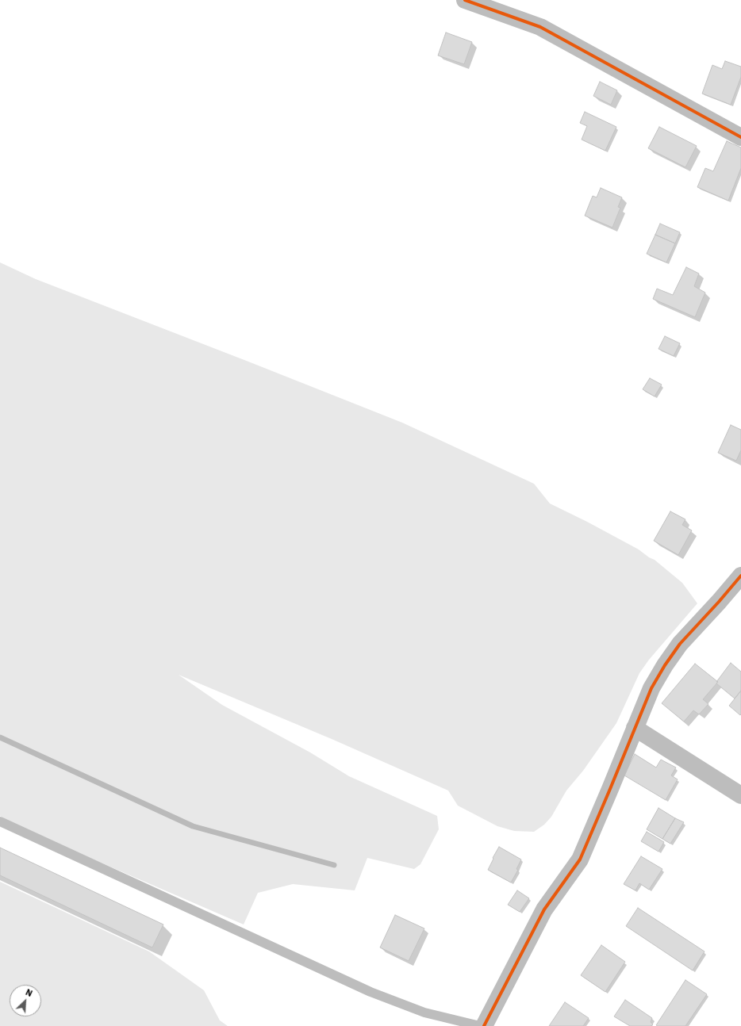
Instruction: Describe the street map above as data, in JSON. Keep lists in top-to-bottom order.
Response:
{
  "north": "top right"
}
